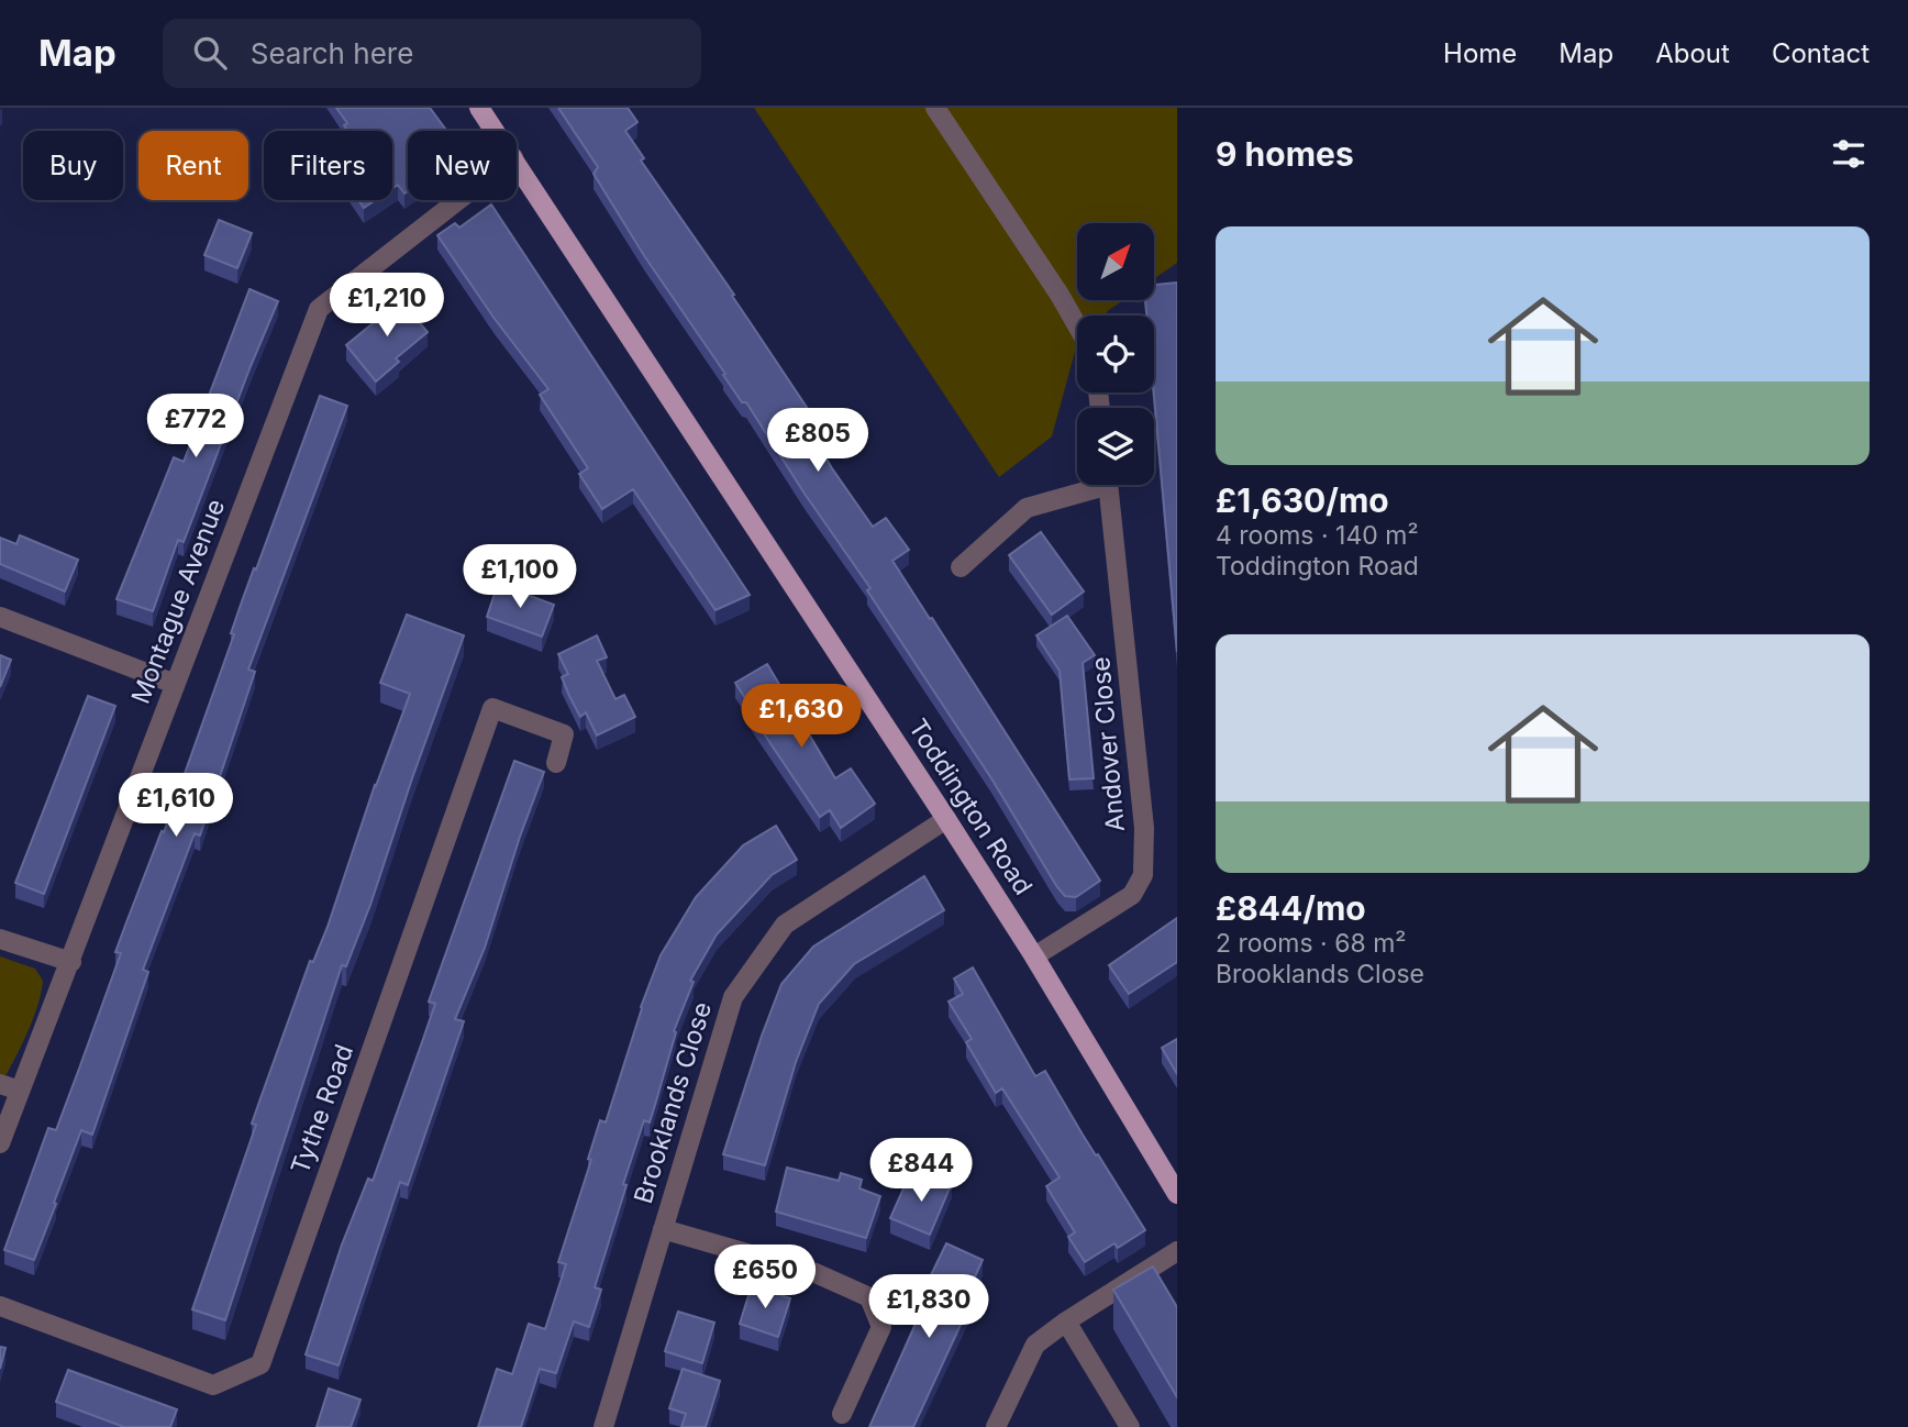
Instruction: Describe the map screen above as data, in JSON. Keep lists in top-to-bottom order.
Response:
{
  "streets": {
    "main road": ["Toddington Road"],
    "street": [
      "Montague Avenue",
      "Andover Close",
      "Brooklands Close",
      "Tythe Road"
    ]
  },
  "crossings": [
    ["Andover Close", "Toddington Road"],
    ["Toddington Road", "Brooklands Close"]
  ],
  "north": "top right",
  "page": {
    "header": "Map",
    "search": "Search here",
    "nav": [
      "Home",
      "Map",
      "About",
      "Contact"
    ],
    "heading": "9 homes",
    "chip": [
      "Buy",
      "Rent",
      "Filters",
      "New"
    ],
    "list": [
      {
        "name": "£1,630/mo",
        "note": "4 rooms · 140 m² · Toddington Road"
      },
      {
        "name": "£844/mo",
        "note": "2 rooms · 68 m² · Brooklands Close"
      }
    ],
    "price": [
      "£1,210",
      "£772",
      "£805",
      "£1,100",
      "£1,630",
      "£1,610",
      "£844",
      "£650",
      "£1,830"
    ]
  }
}
